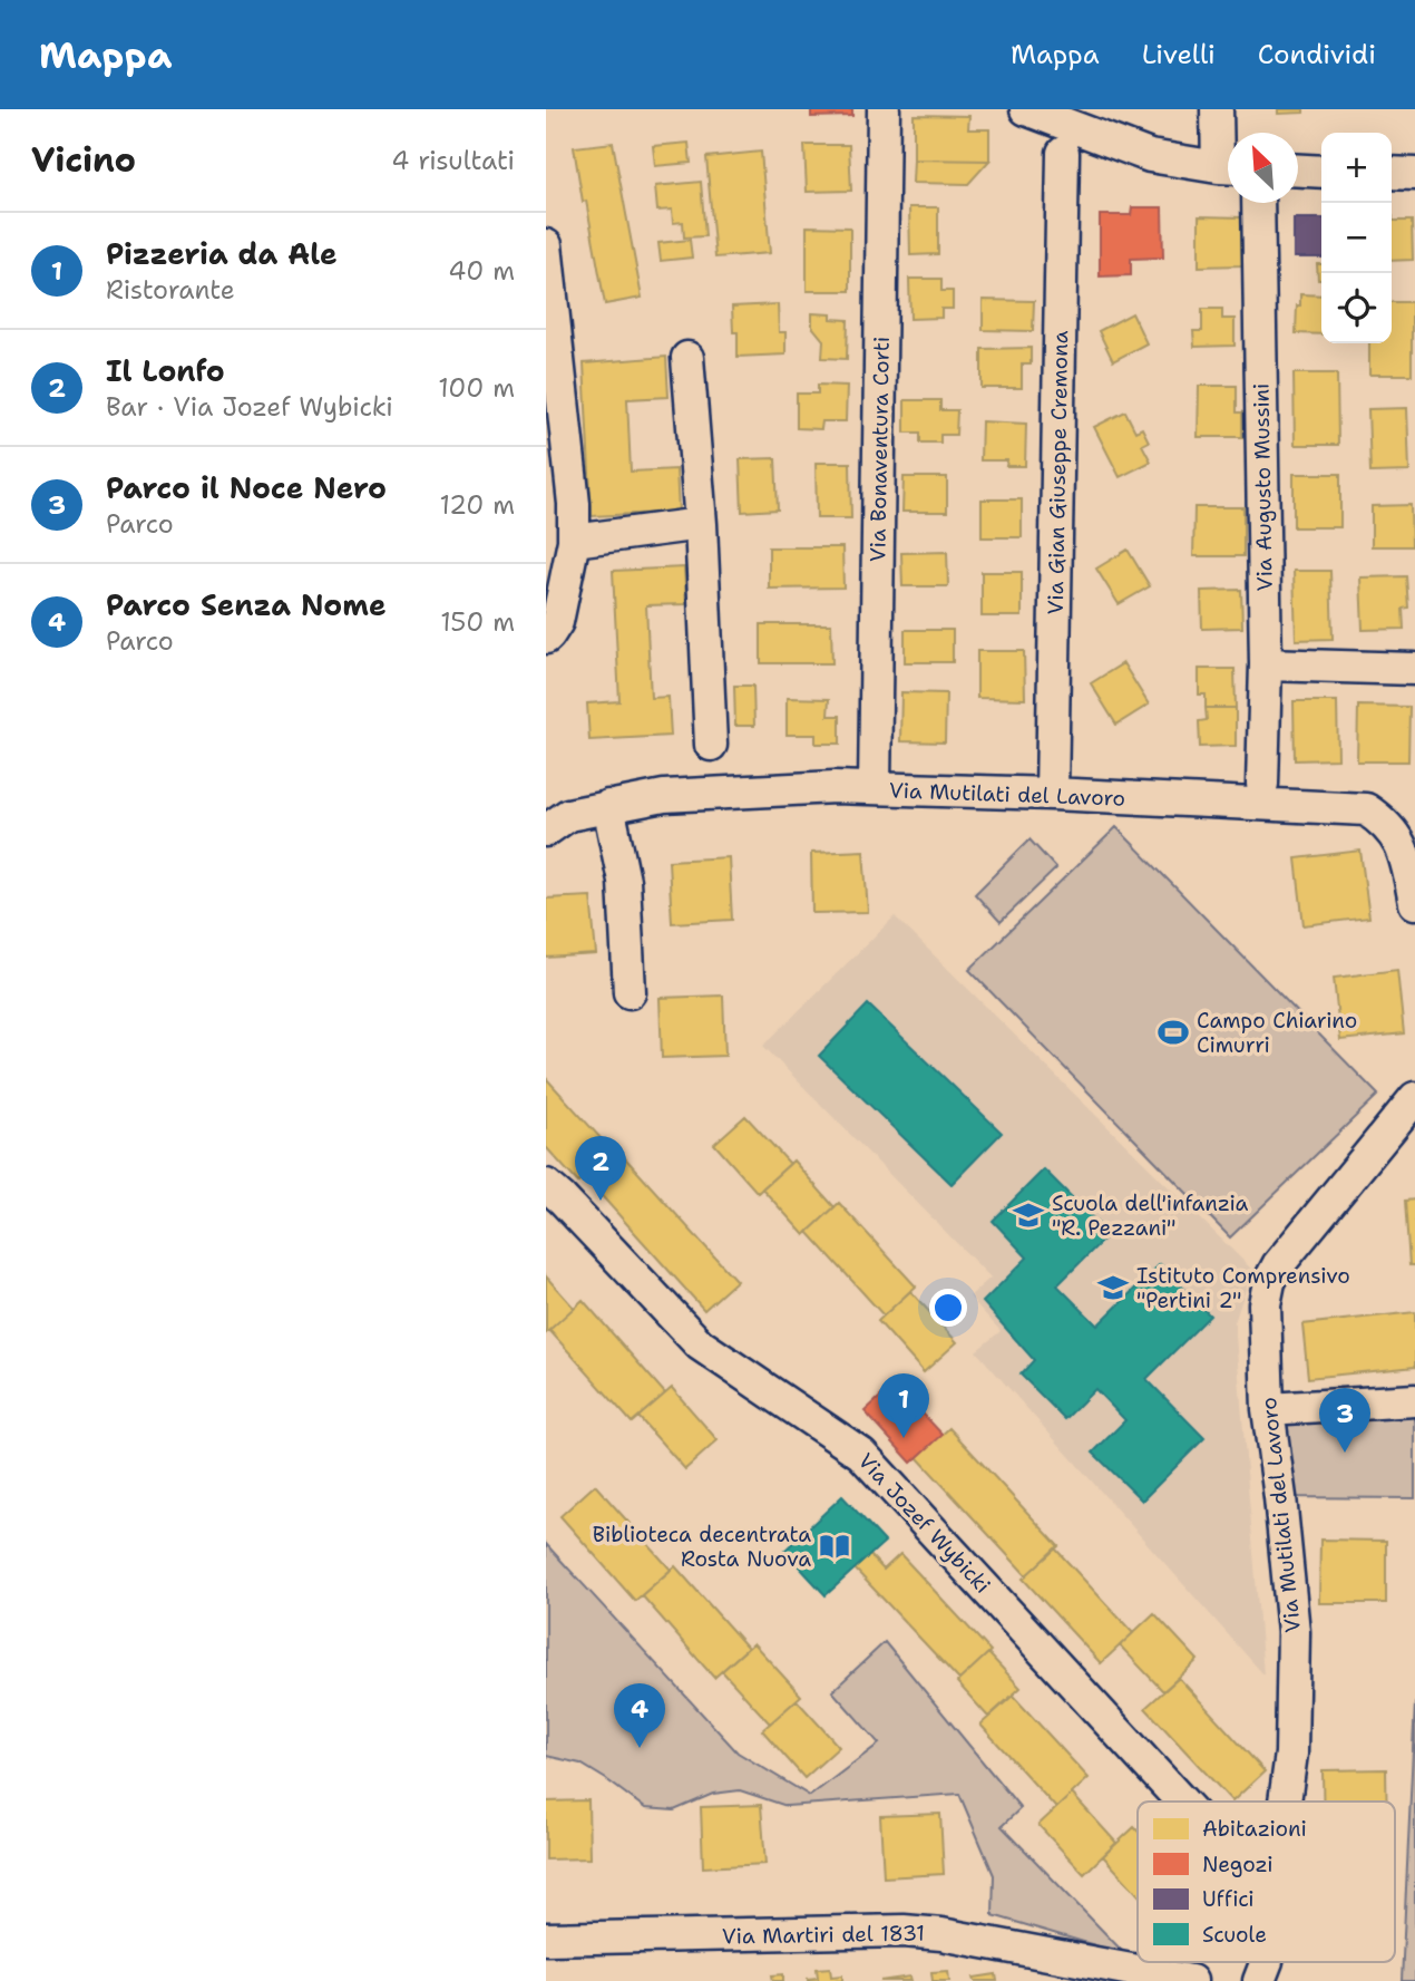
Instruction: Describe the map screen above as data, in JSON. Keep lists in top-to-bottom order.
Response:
{
  "streets": {
    "street": [
      "Via Bonaventura Corti",
      "Via Gian Giuseppe Cremona",
      "Via Augusto Mussini",
      "Via Mutilati del Lavoro",
      "Via Jozef Wybicki",
      "Via Martiri del 1831"
    ]
  },
  "crossings": [
    ["Via Bonaventura Corti", "Via Mutilati del Lavoro"],
    ["Via Gian Giuseppe Cremona", "Via Mutilati del Lavoro"]
  ],
  "places": {
    "sports": ["Campo Chiarino Cimurri"],
    "school or university": ["Scuola dell'infanzia \"R. Pezzani\"", "Istituto Comprensivo \"Pertini 2\""],
    "library": ["Biblioteca decentrata Rosta Nuova"]
  },
  "legend": [
    "Abitazioni",
    "Negozi",
    "Uffici",
    "Scuole"
  ],
  "north": "top left",
  "page": {
    "header": "Mappa",
    "nav": ["Mappa", "Livelli", "Condividi"],
    "heading": ["Vicino", "4 risultati"],
    "map_buttons": ["+", "−"],
    "list": [
      {
        "mark": "1",
        "name": "Pizzeria da Ale",
        "note": "Ristorante",
        "value": "40 m"
      },
      {
        "mark": "2",
        "name": "Il Lonfo",
        "note": "Bar · Via Jozef Wybicki",
        "value": "100 m"
      },
      {
        "mark": "3",
        "name": "Parco il Noce Nero",
        "note": "Parco",
        "value": "120 m"
      },
      {
        "mark": "4",
        "name": "Parco Senza Nome",
        "note": "Parco",
        "value": "150 m"
      }
    ],
    "pins": [
      "2",
      "1",
      "3",
      "4"
    ]
  }
}
